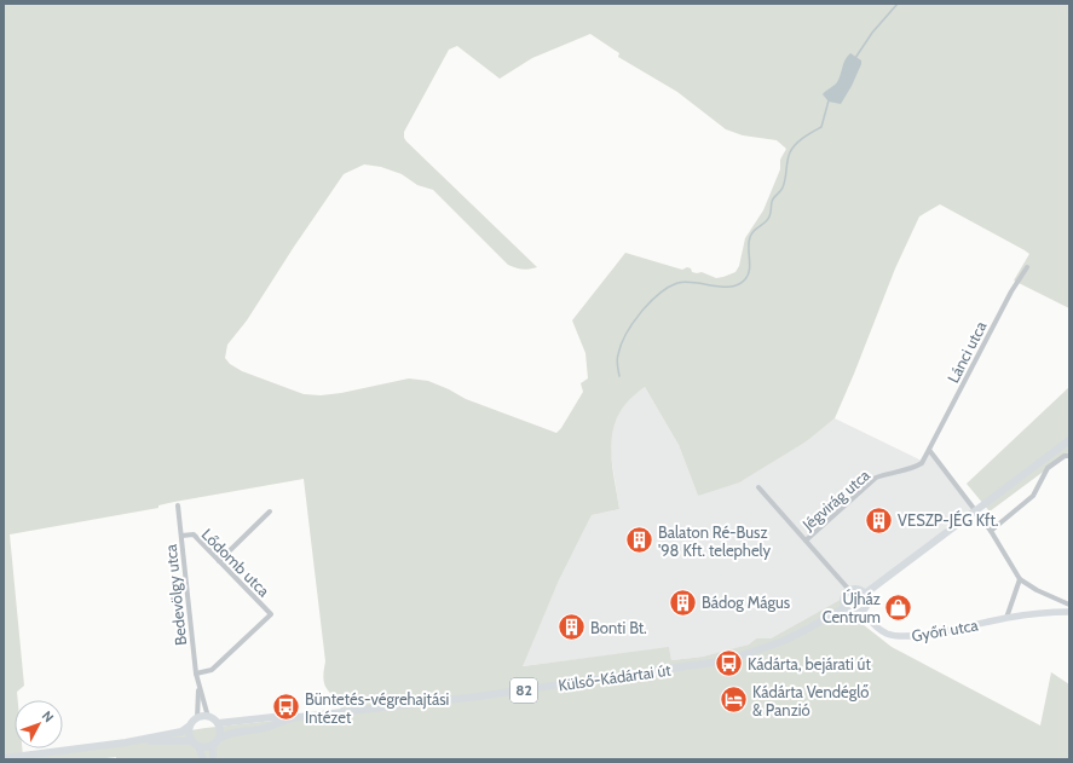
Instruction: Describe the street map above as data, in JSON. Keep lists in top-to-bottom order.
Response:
{
  "streets": {
    "main road": ["Külső-Kádártai út", "82"],
    "street": [
      "Lánci utca",
      "Jégvirág utca",
      "Lődomb utca",
      "Bedevölgy utca",
      "Győri utca"
    ]
  },
  "crossings": [
    ["Lánci utca", "Jégvirág utca"],
    ["Lődomb utca", "Bedevölgy utca"],
    ["Bedevölgy utca", "Külső-Kádártai út"],
    ["Bedevölgy utca", "82"],
    ["Győri utca", "Külső-Kádártai út"],
    ["Külső-Kádártai út", "82"]
  ],
  "places": {
    "building": [
      "VESZP-JÉG Kft.",
      "Balaton Ré-Busz '98 Kft. telephely",
      "Bádog Mágus",
      "Bonti Bt."
    ],
    "shop": ["Újház Centrum"],
    "bus stop": ["Kádárta, bejárati út", "Büntetés-végrehajtási Intézet"],
    "hotel": ["Kádárta Vendéglő & Panzió"]
  },
  "north": "top right"
}
